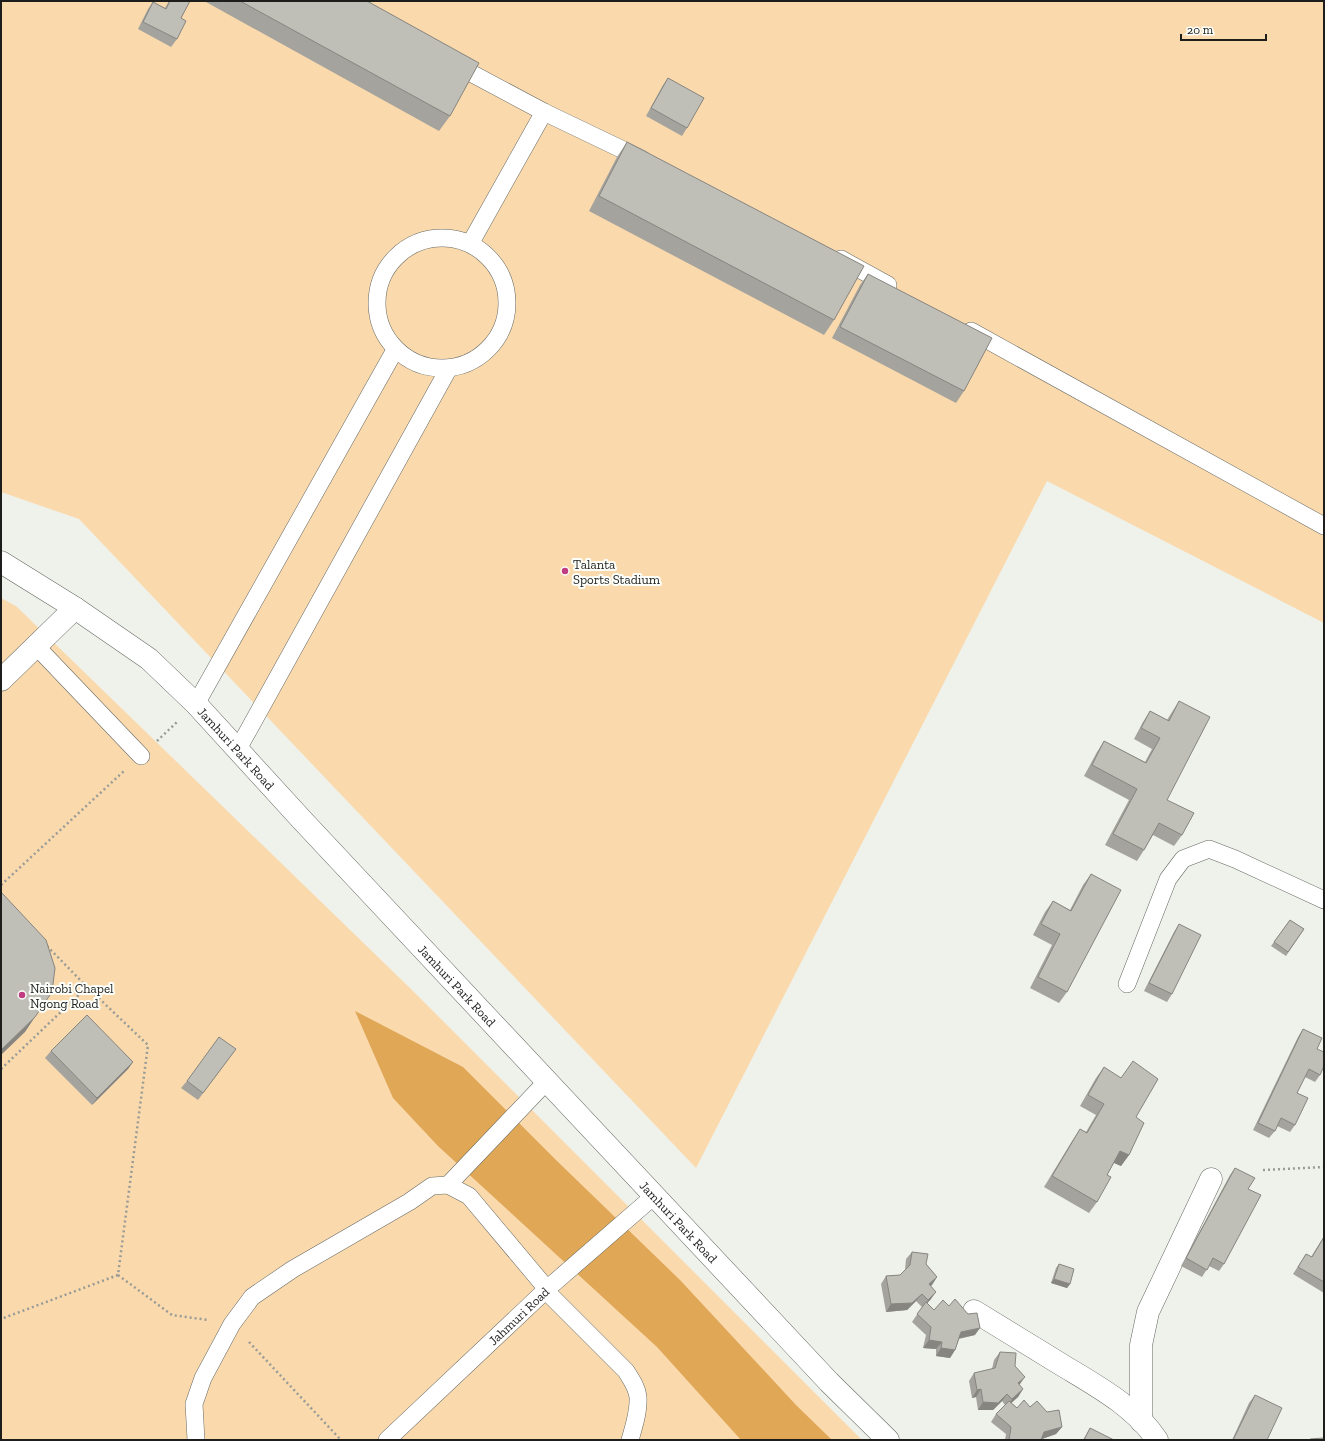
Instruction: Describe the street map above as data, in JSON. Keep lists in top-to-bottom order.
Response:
{
  "streets": {
    "street": ["Jamhuri Park Road"],
    "lane": ["Jahmuri Road"]
  },
  "crossings": [
    ["Jamhuri Park Road", "Jahmuri Road"]
  ],
  "places": ["Talanta Sports Stadium", "Nairobi Chapel Ngong Road"],
  "scale_bar": "20 m"
}
